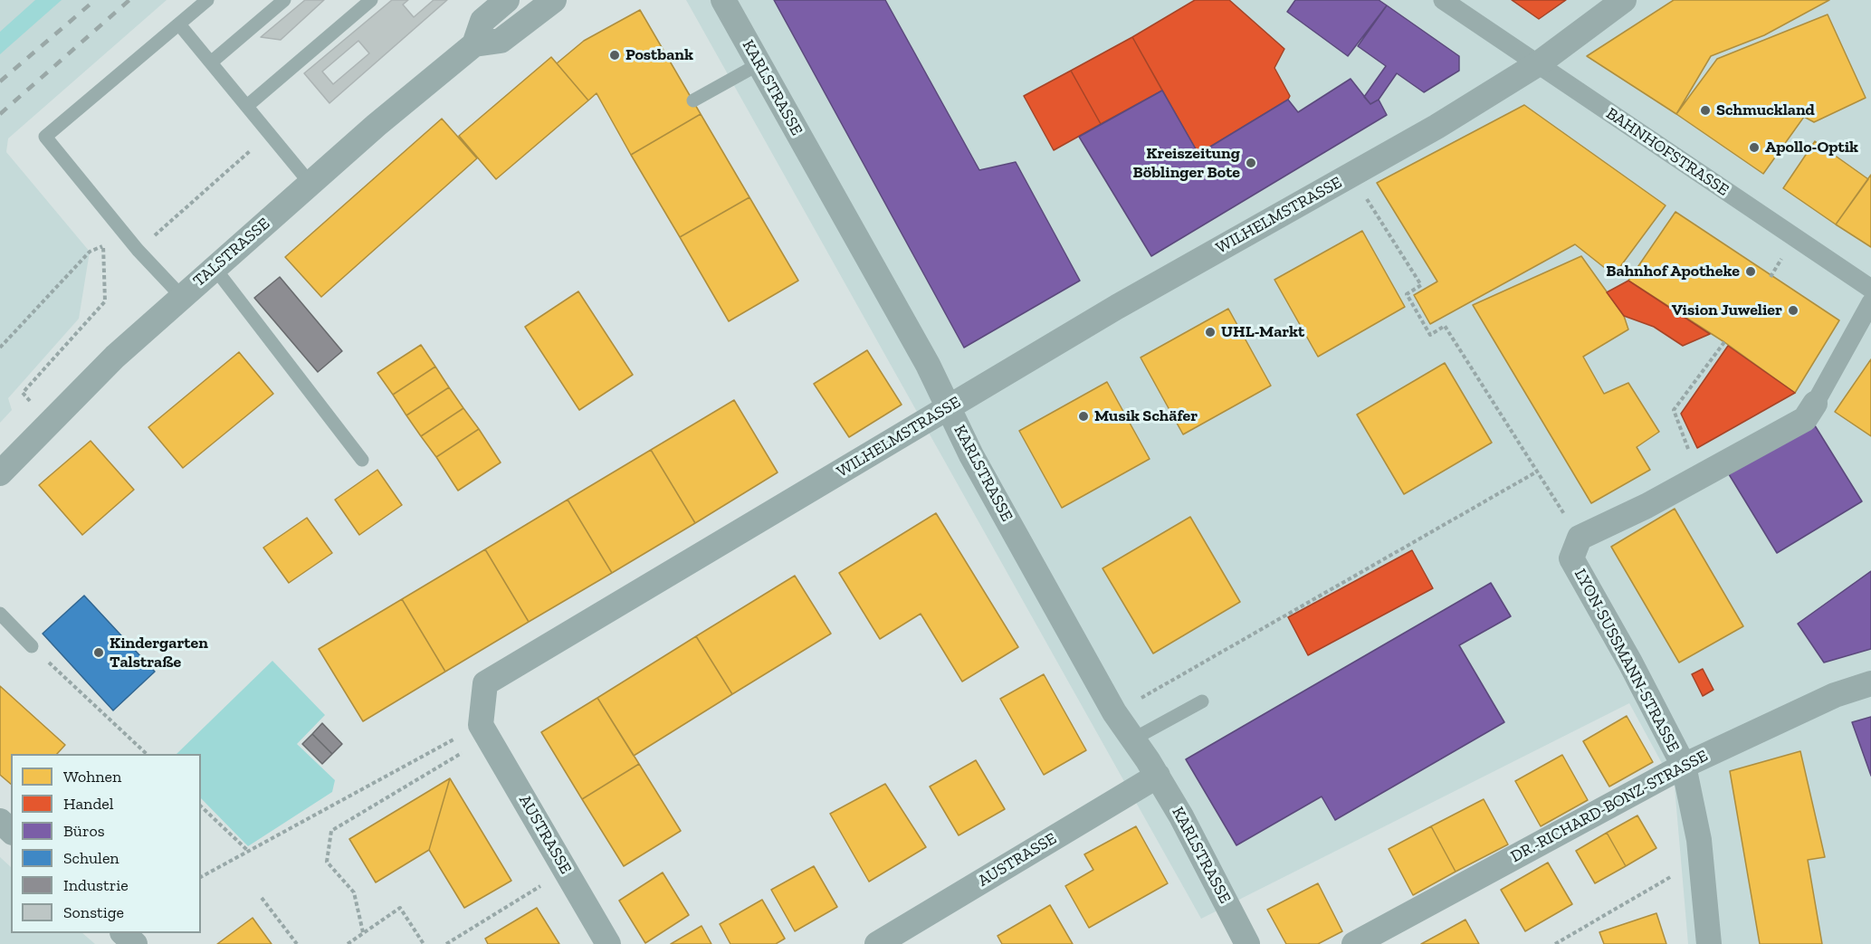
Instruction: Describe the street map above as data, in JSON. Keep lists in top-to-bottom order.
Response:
{
  "streets": {
    "street": [
      "KARLSTRASSE",
      "BAHNHOFSTRASSE",
      "WILHELMSTRASSE",
      "TALSTRASSE",
      "LYON-SUSSMANN-STRASSE",
      "DR.-RICHARD-BONZ-STRASSE",
      "AUSTRASSE"
    ]
  },
  "crossings": [
    ["KARLSTRASSE", "WILHELMSTRASSE"],
    ["KARLSTRASSE", "AUSTRASSE"],
    ["BAHNHOFSTRASSE", "WILHELMSTRASSE"],
    ["WILHELMSTRASSE", "AUSTRASSE"],
    ["LYON-SUSSMANN-STRASSE", "DR.-RICHARD-BONZ-STRASSE"]
  ],
  "places": [
    "Postbank",
    "Schmuckland",
    "Apollo-Optik",
    "Kreiszeitung Böblinger Bote",
    "Bahnhof Apotheke",
    "Vision Juwelier",
    "UHL-Markt",
    "Musik Schäfer",
    "Kindergarten Talstraße"
  ],
  "legend": [
    "Wohnen",
    "Handel",
    "Büros",
    "Schulen",
    "Industrie",
    "Sonstige"
  ]
}
